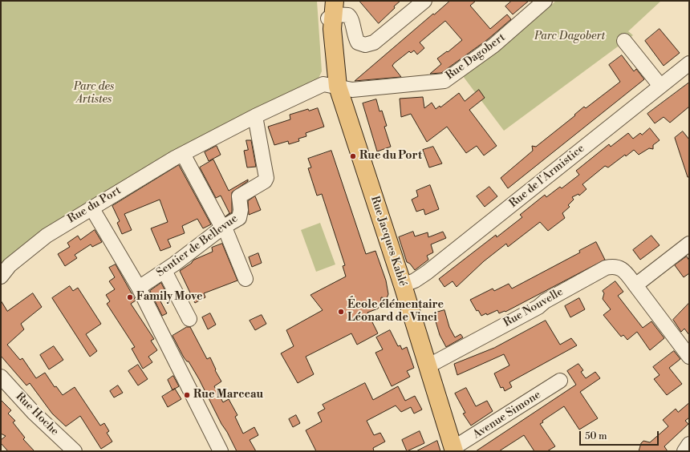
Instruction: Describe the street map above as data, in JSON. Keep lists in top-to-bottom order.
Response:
{
  "streets": {
    "main road": ["Rue Jacques Kablé"],
    "street": [
      "Rue Dagobert",
      "Rue de l'Armistice",
      "Rue du Port",
      "Sentier de Bellevue",
      "Rue Nouvelle",
      "Rue Hoche",
      "Avenue Simone"
    ]
  },
  "crossings": [
    ["Rue Dagobert", "Rue du Port"],
    ["Rue Dagobert", "Rue Jacques Kablé"],
    ["Rue de l'Armistice", "Rue Jacques Kablé"],
    ["Rue du Port", "Rue Jacques Kablé"],
    ["Rue du Port", "Sentier de Bellevue"],
    ["Rue Jacques Kablé", "Rue Nouvelle"],
    ["Rue Jacques Kablé", "Avenue Simone"]
  ],
  "parks": ["Parc Dagobert", "Parc des Artistes"],
  "places": [
    "Rue du Port",
    "Family Move",
    "École élémentaire Léonard de Vinci",
    "Rue Marceau"
  ],
  "scale_bar": "50 m"
}
